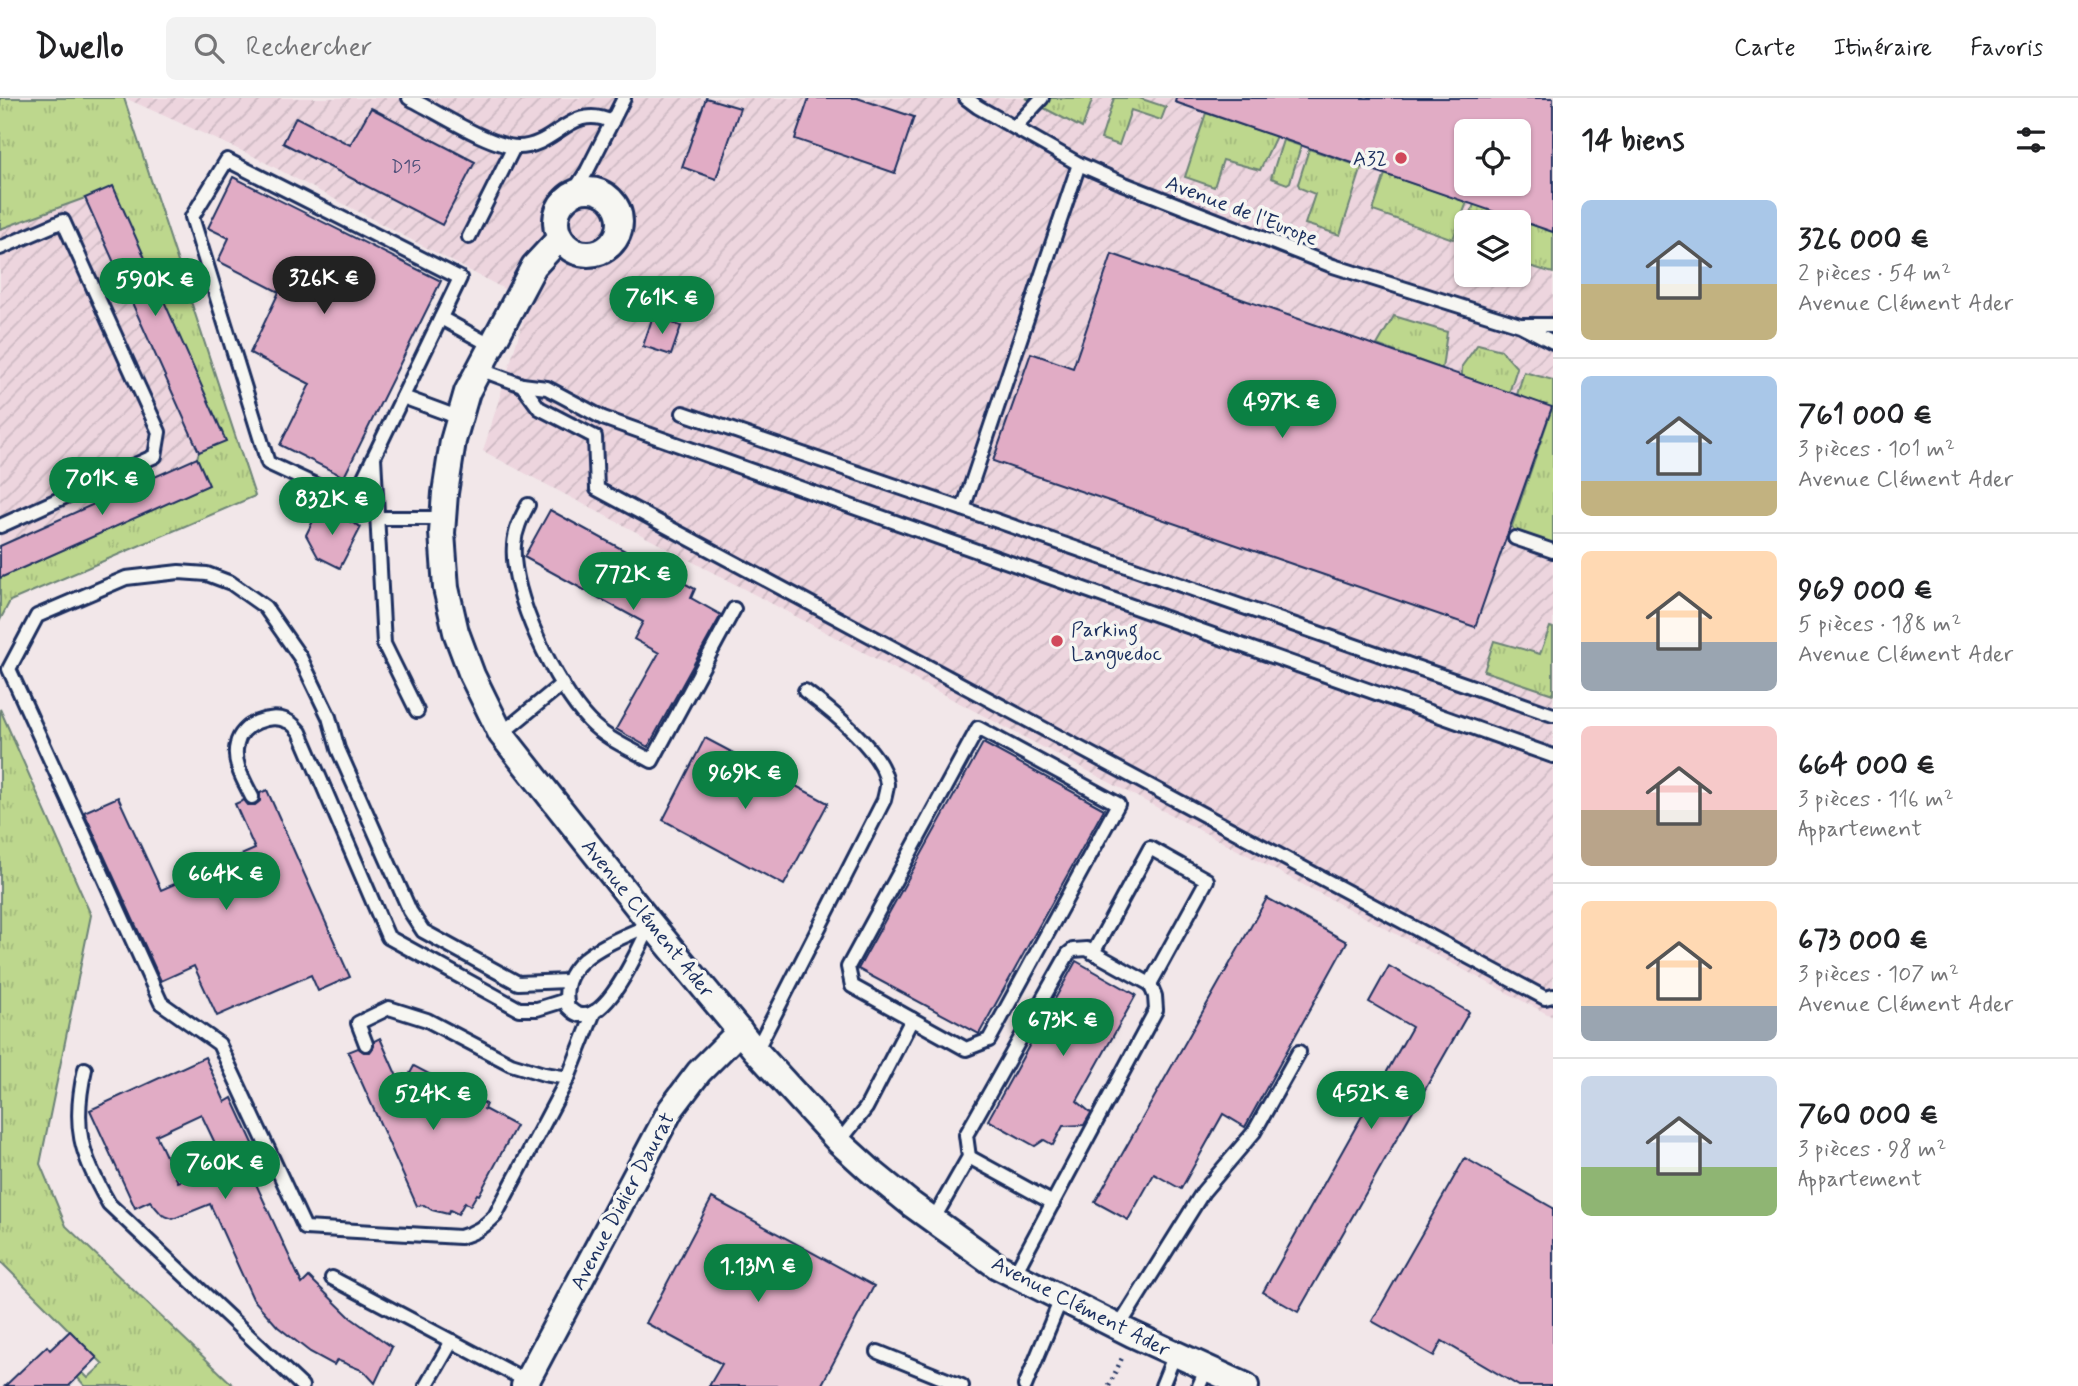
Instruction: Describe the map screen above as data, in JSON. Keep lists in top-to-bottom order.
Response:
{
  "streets": {
    "street": ["Avenue Clément Ader", "Avenue Didier Daurat"],
    "lane": ["Avenue de l'Europe"]
  },
  "crossings": [
    ["Avenue Clément Ader", "Avenue Didier Daurat"]
  ],
  "places": ["A32", "Parking Languedoc"],
  "house_numbers": ["D15"],
  "page": {
    "header": "Dwello",
    "search": "Rechercher",
    "nav": ["Carte", "Itinéraire", "Favoris"],
    "heading": "14 biens",
    "list": [
      {
        "name": "326 000 €",
        "note": "2 pièces · 54 m² · Avenue Clément Ader"
      },
      {
        "name": "761 000 €",
        "note": "3 pièces · 101 m² · Avenue Clément Ader"
      },
      {
        "name": "969 000 €",
        "note": "5 pièces · 188 m² · Avenue Clément Ader"
      },
      {
        "name": "664 000 €",
        "note": "3 pièces · 116 m² · Appartement"
      },
      {
        "name": "673 000 €",
        "note": "3 pièces · 107 m² · Avenue Clément Ader"
      },
      {
        "name": "760 000 €",
        "note": "3 pièces · 98 m² · Appartement"
      }
    ],
    "price": [
      "326K €",
      "590K €",
      "761K €",
      "497K €",
      "701K €",
      "832K €",
      "772K €",
      "969K €",
      "664K €",
      "673K €",
      "452K €",
      "524K €",
      "760K €",
      "1.13M €"
    ]
  }
}
